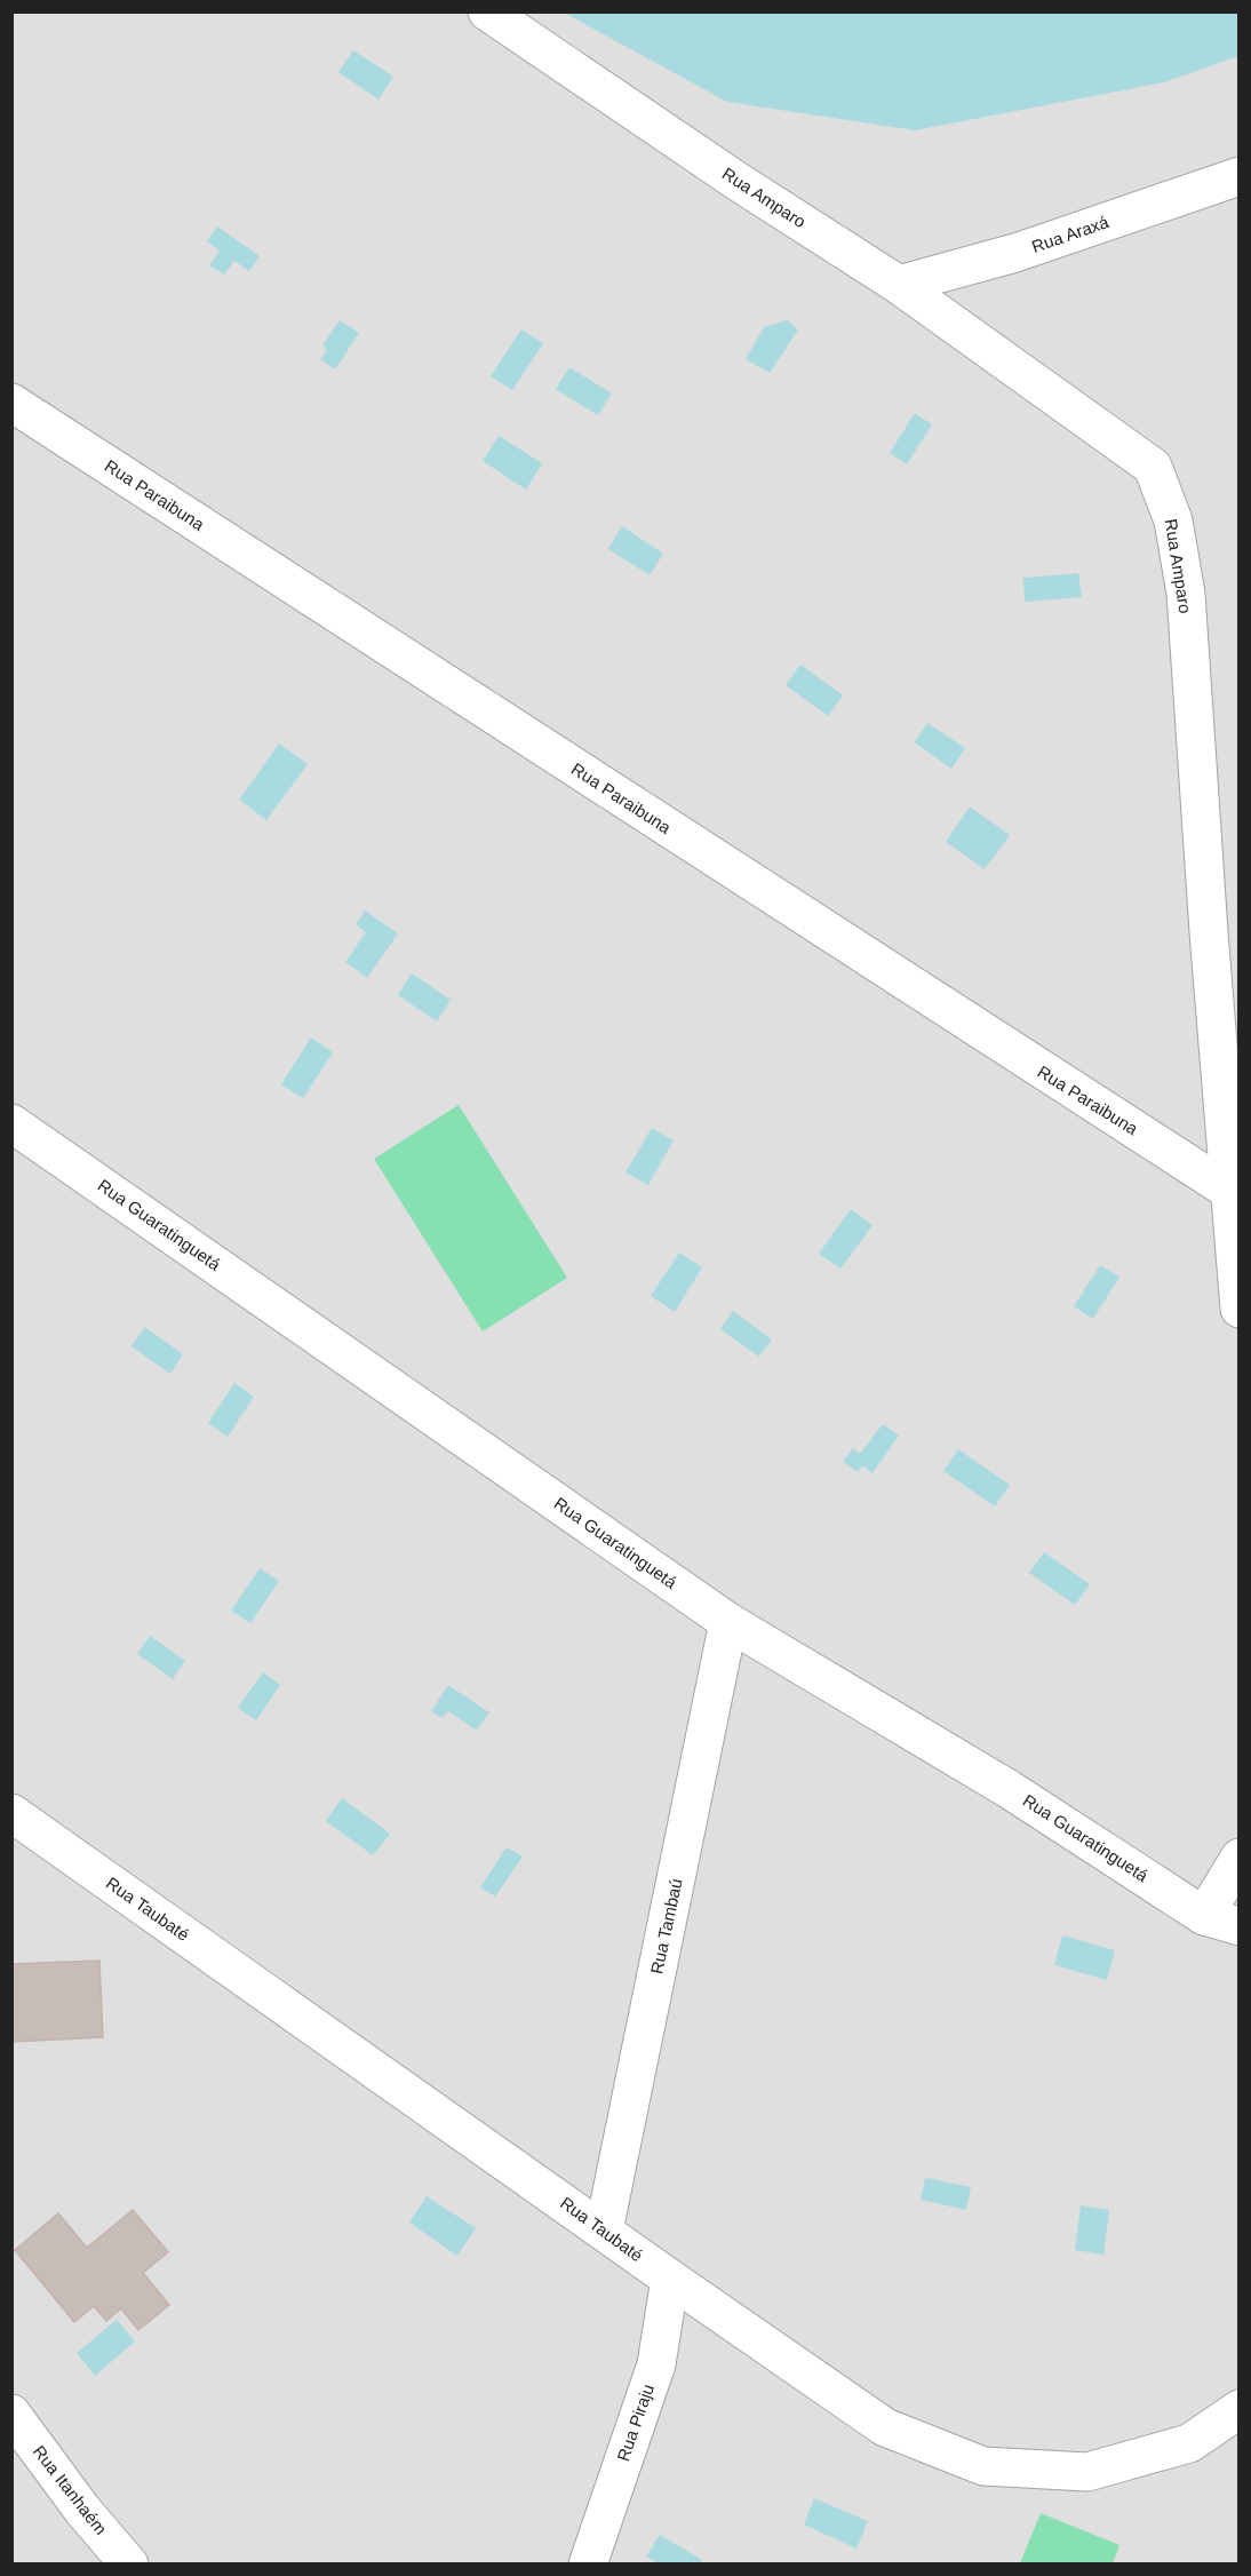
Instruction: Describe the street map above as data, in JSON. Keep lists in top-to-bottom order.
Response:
{
  "streets": {
    "street": [
      "Rua Amparo",
      "Rua Araxá",
      "Rua Paraibuna",
      "Rua Guaratinguetá",
      "Rua Taubaté",
      "Rua Tambaú",
      "Rua Piraju",
      "Rua Itanhaém"
    ]
  },
  "crossings": [
    ["Rua Amparo", "Rua Araxá"],
    ["Rua Amparo", "Rua Paraibuna"],
    ["Rua Guaratinguetá", "Rua Tambaú"],
    ["Rua Taubaté", "Rua Tambaú"],
    ["Rua Taubaté", "Rua Piraju"]
  ]
}
